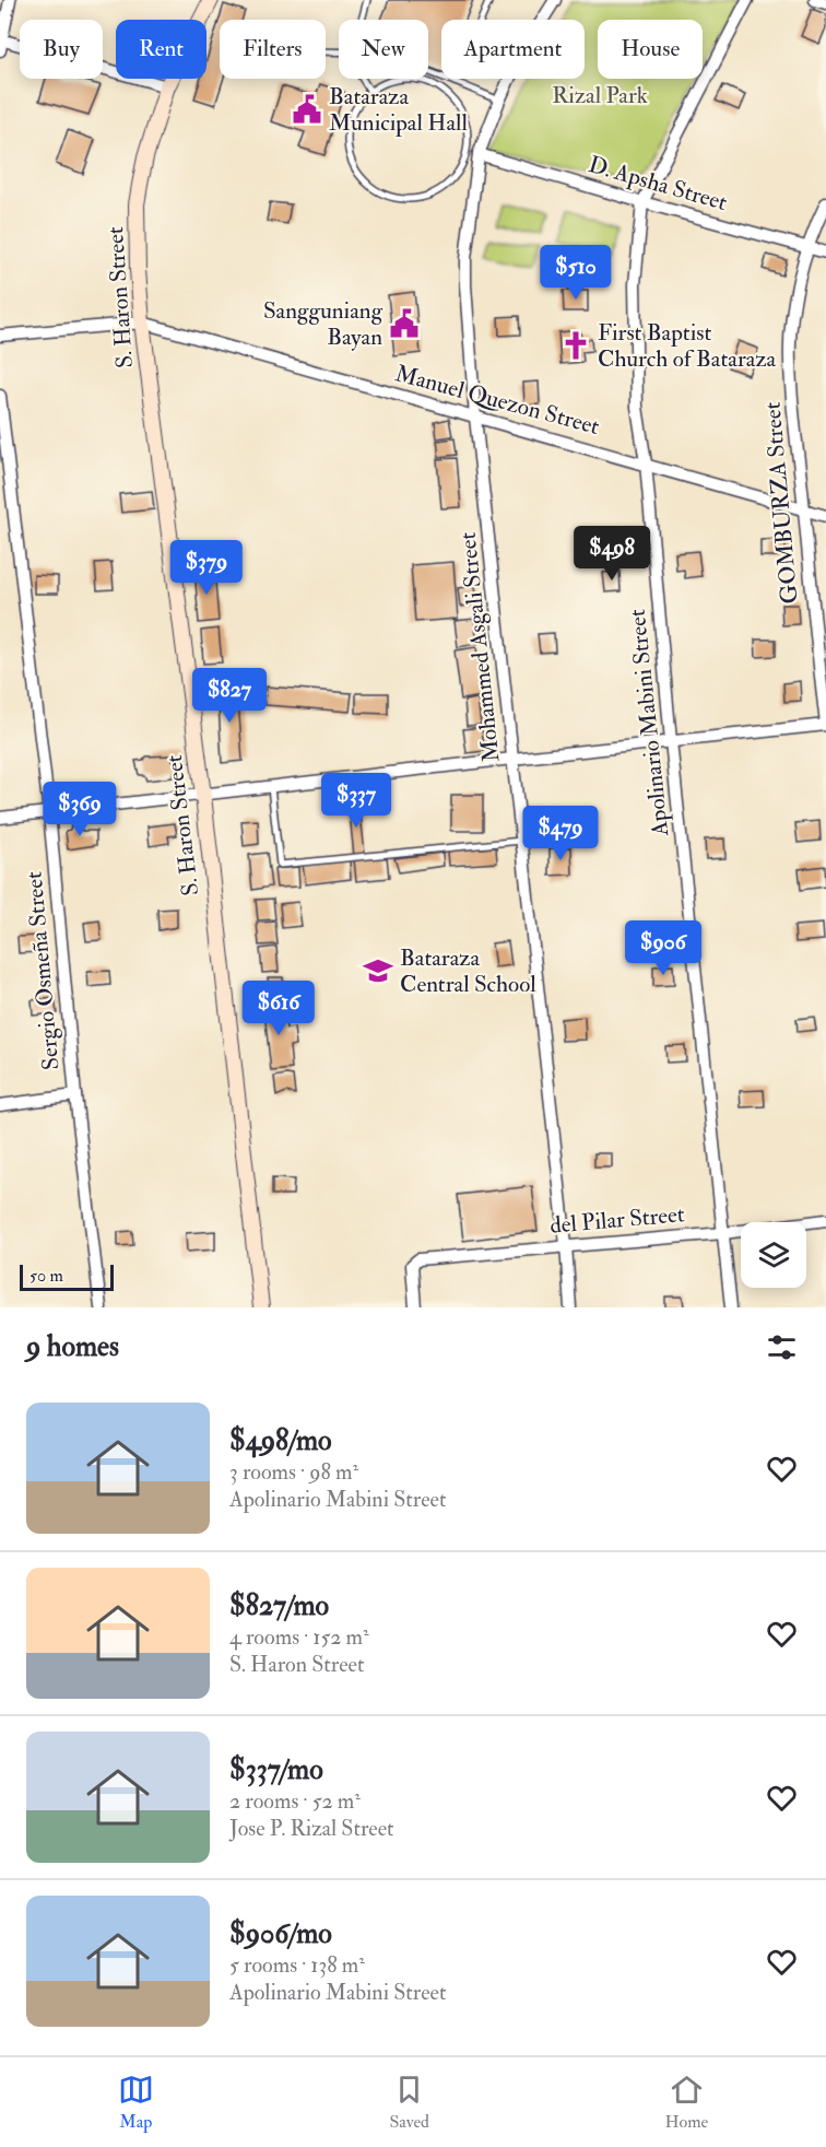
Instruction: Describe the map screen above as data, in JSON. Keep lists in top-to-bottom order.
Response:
{
  "streets": {
    "street": [
      "D. Apsha Street",
      "S. Haron Street",
      "Manuel Quezon Street",
      "GOMBURZA Street",
      "Mohammed Asgali Street",
      "Apolinario Mabini Street",
      "Sergio Osmeña Street",
      "del Pilar Street"
    ]
  },
  "crossings": [
    ["D. Apsha Street", "GOMBURZA Street"],
    ["D. Apsha Street", "Mohammed Asgali Street"],
    ["D. Apsha Street", "Apolinario Mabini Street"],
    ["S. Haron Street", "Manuel Quezon Street"],
    ["Manuel Quezon Street", "GOMBURZA Street"],
    ["Manuel Quezon Street", "Mohammed Asgali Street"],
    ["Manuel Quezon Street", "Apolinario Mabini Street"],
    ["Mohammed Asgali Street", "del Pilar Street"],
    ["Apolinario Mabini Street", "del Pilar Street"]
  ],
  "parks": ["Rizal Park"],
  "places": {
    "public building": ["Bataraza Municipal Hall", "Sangguniang Bayan"],
    "church": ["First Baptist Church of Bataraza"],
    "school or university": ["Bataraza Central School"]
  },
  "scale_bar": "50 m",
  "page": {
    "chip": [
      "Buy",
      "Rent",
      "Filters",
      "New",
      "Apartment",
      "House"
    ],
    "price": [
      "$510",
      "$498",
      "$379",
      "$827",
      "$337",
      "$369",
      "$479",
      "$906",
      "$616"
    ],
    "scale": "50 m",
    "heading": "9 homes",
    "list": [
      {
        "name": "$498/mo",
        "note": "3 rooms · 98 m² · Apolinario Mabini Street"
      },
      {
        "name": "$827/mo",
        "note": "4 rooms · 152 m² · S. Haron Street"
      },
      {
        "name": "$337/mo",
        "note": "2 rooms · 52 m² · Jose P. Rizal Street"
      },
      {
        "name": "$906/mo",
        "note": "5 rooms · 138 m² · Apolinario Mabini Street"
      }
    ],
    "tabs": ["Map", "Saved", "Home"]
  }
}
